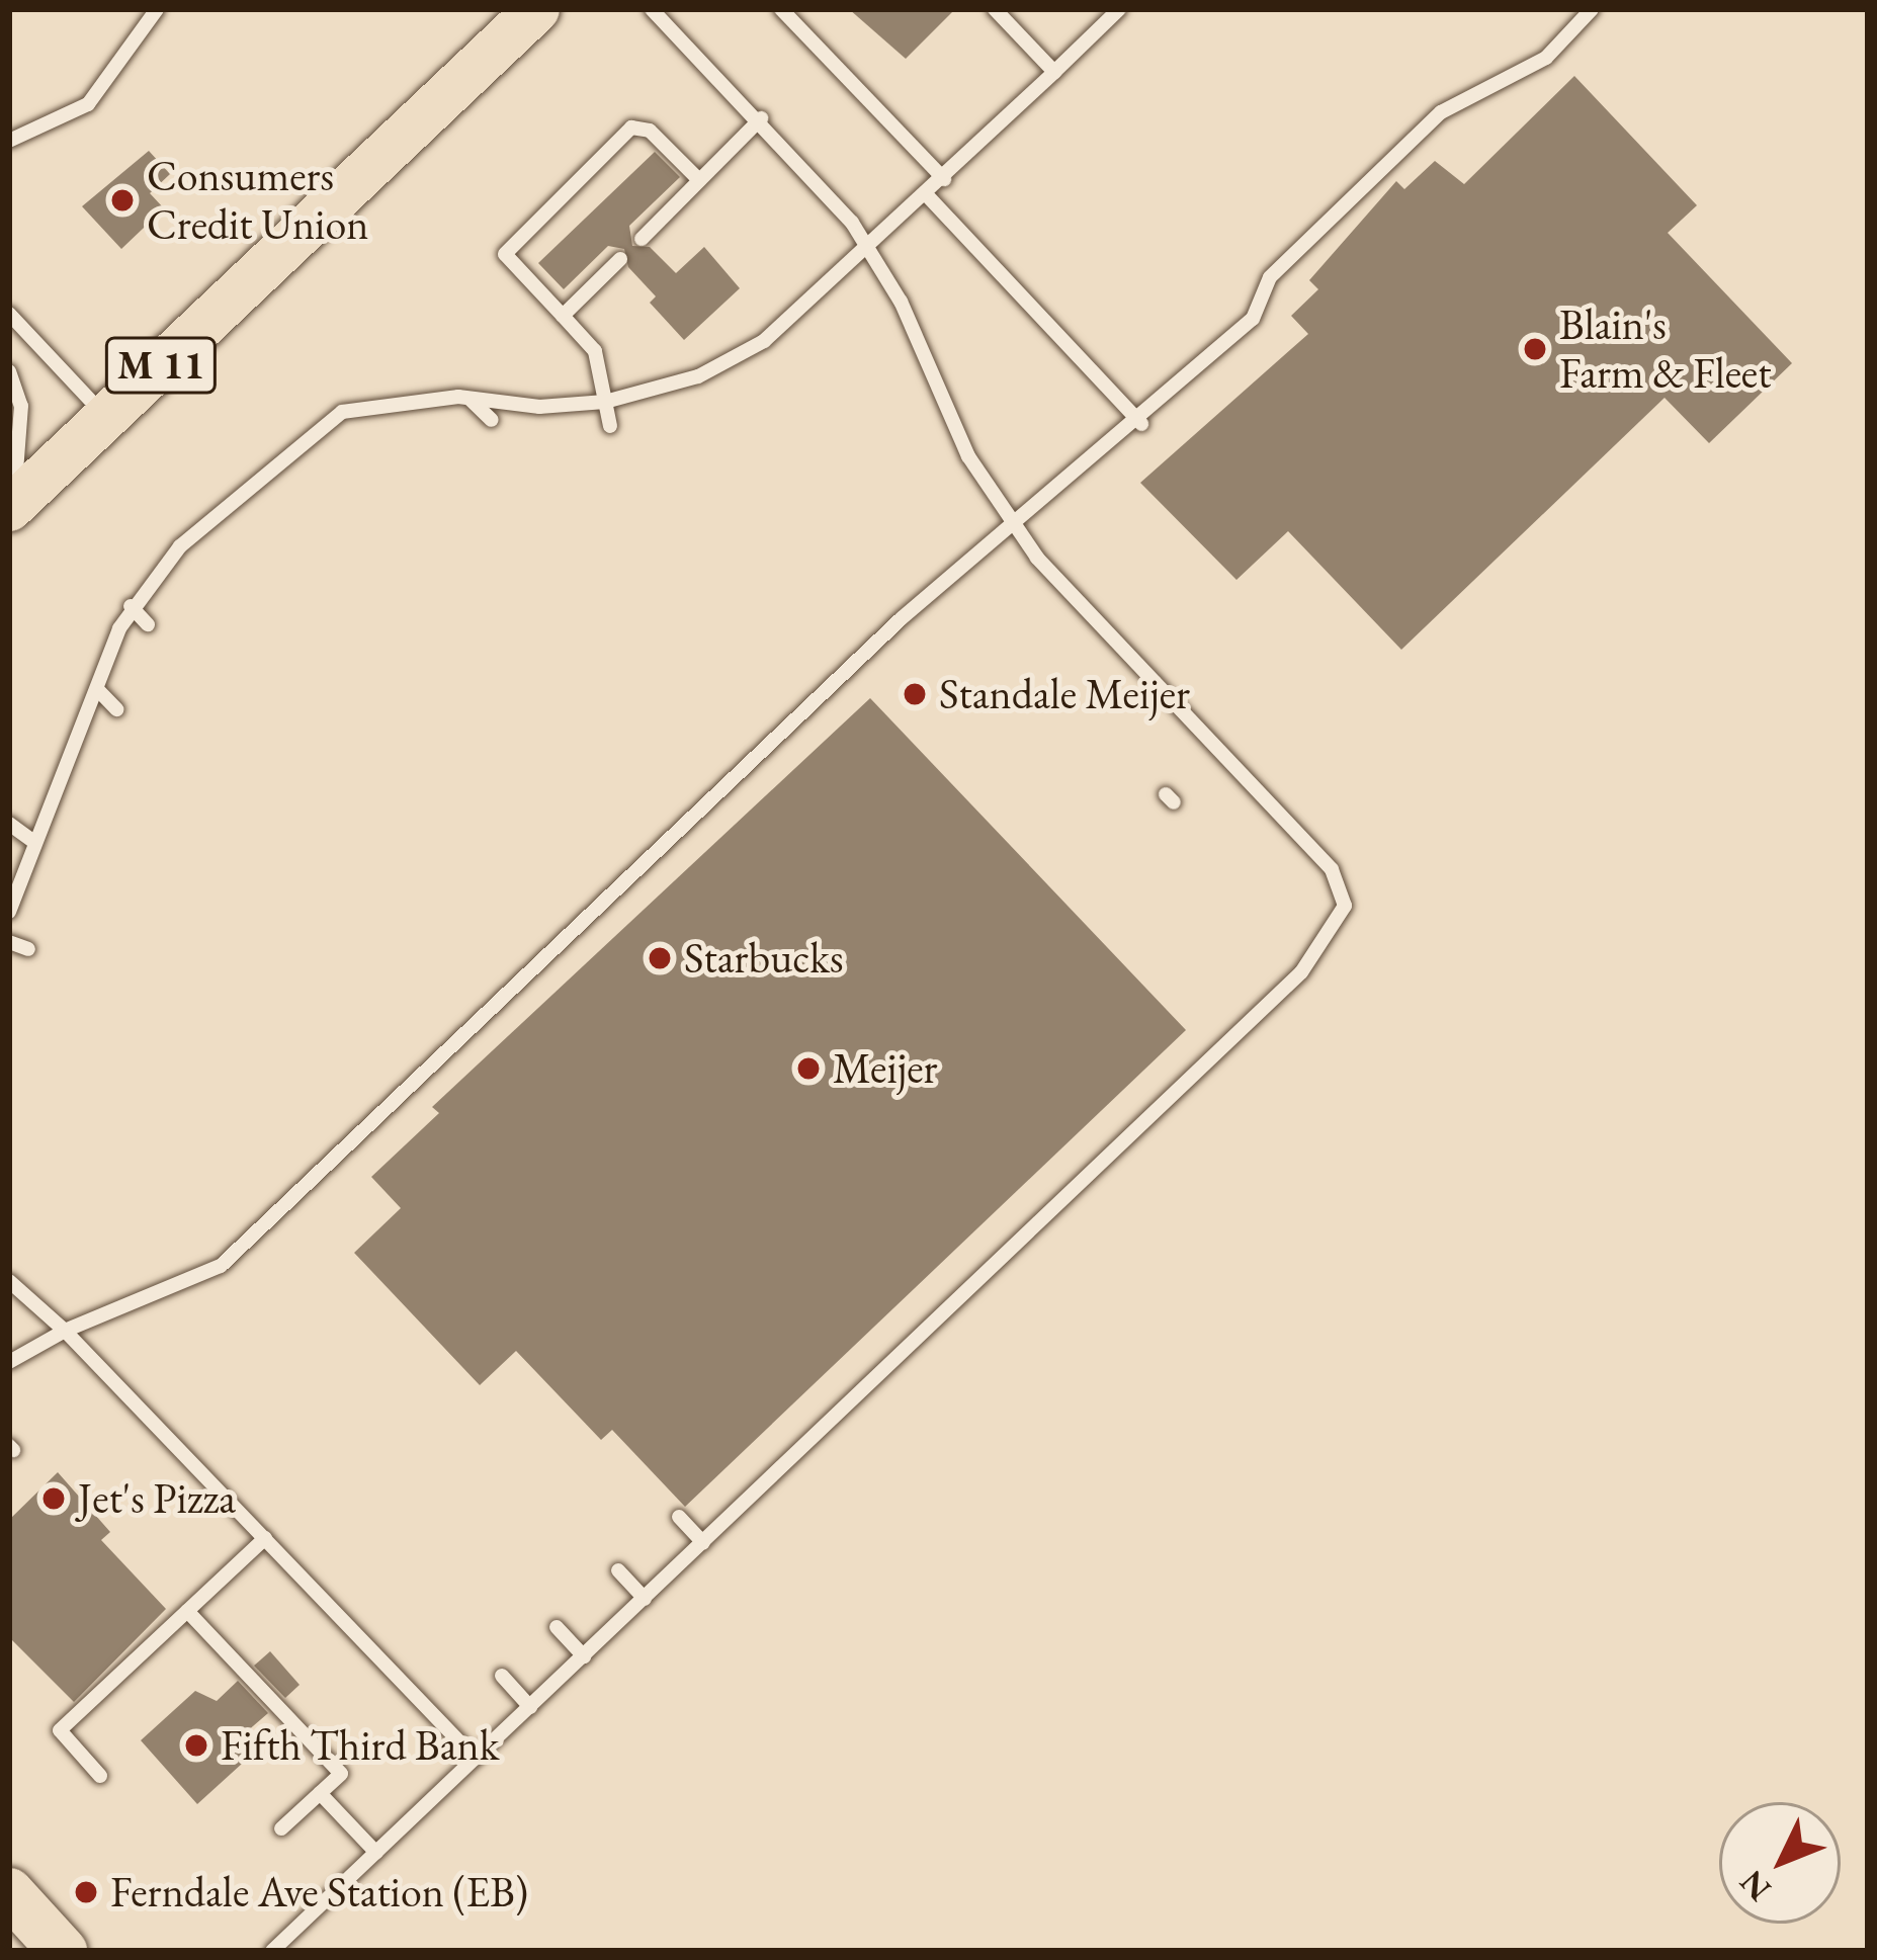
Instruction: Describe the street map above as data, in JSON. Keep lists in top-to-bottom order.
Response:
{
  "streets": {
    "main road": ["M 11"]
  },
  "places": [
    "Consumers Credit Union",
    "Blain's Farm & Fleet",
    "Standale Meijer",
    "Starbucks",
    "Meijer",
    "Jet's Pizza",
    "Fifth Third Bank",
    "Ferndale Ave Station (EB)"
  ],
  "north": "bottom left"
}
